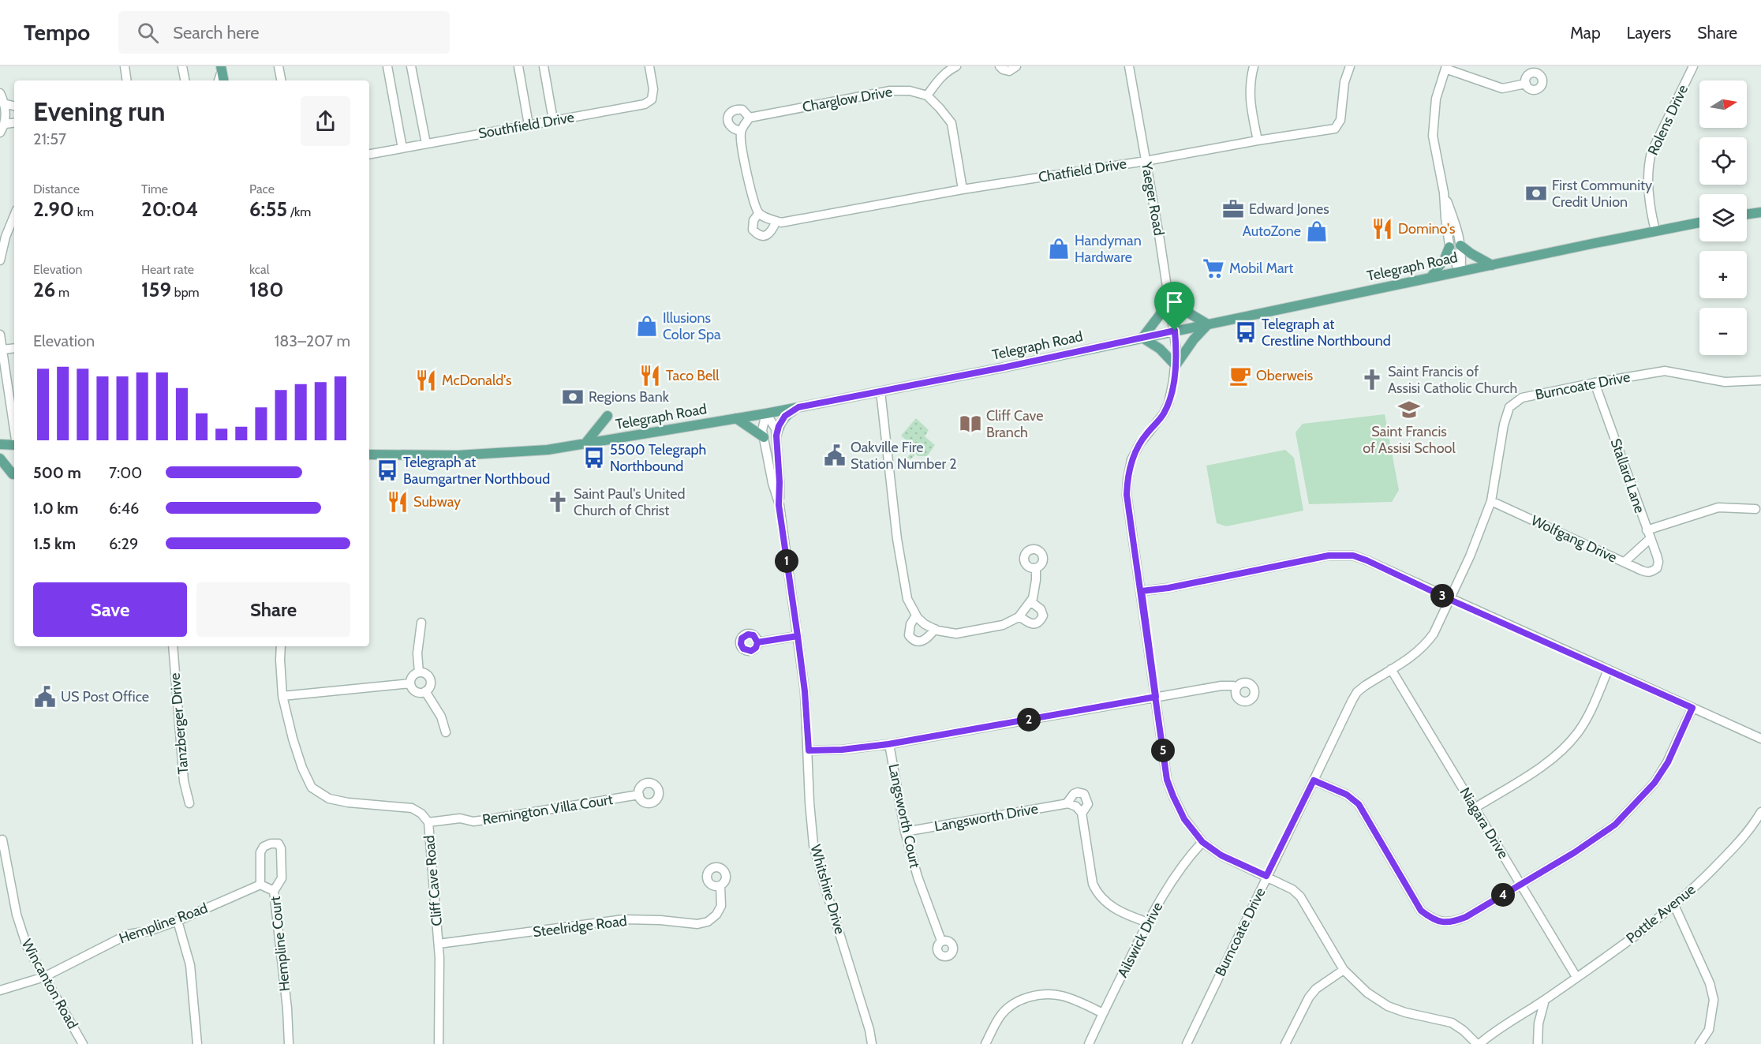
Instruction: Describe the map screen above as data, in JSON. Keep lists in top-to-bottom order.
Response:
{
  "streets": {
    "main road": ["Telegraph Road"],
    "street": [
      "Charglow Drive",
      "Rolens Drive",
      "Southfield Drive",
      "Chatfield Drive",
      "Yaeger Road",
      "Burncoate Drive",
      "Stallard Lane",
      "Wolfgang Drive",
      "Tanzberger Drive",
      "Remington Villa Court",
      "Langsworth Court",
      "Langsworth Drive",
      "Niagara Drive",
      "Cliff Cave Road",
      "Whitshire Drive",
      "Pottle Avenue",
      "Hempline Road",
      "Steelridge Road",
      "Ailswick Drive",
      "Hempline Court",
      "Wincanton Road"
    ]
  },
  "crossings": [
    ["Rolens Drive", "Telegraph Road"],
    ["Chatfield Drive", "Yaeger Road"],
    ["Yaeger Road", "Telegraph Road"],
    ["Yaeger Road", "Burncoate Drive"],
    ["Yaeger Road", "Pottle Avenue"],
    ["Yaeger Road", "Ailswick Drive"],
    ["Telegraph Road", "Whitshire Drive"],
    ["Burncoate Drive", "Stallard Lane"],
    ["Burncoate Drive", "Wolfgang Drive"],
    ["Burncoate Drive", "Niagara Drive"],
    ["Stallard Lane", "Wolfgang Drive"],
    ["Remington Villa Court", "Cliff Cave Road"],
    ["Langsworth Court", "Langsworth Drive"],
    ["Langsworth Drive", "Ailswick Drive"],
    ["Niagara Drive", "Pottle Avenue"],
    ["Cliff Cave Road", "Steelridge Road"],
    ["Hempline Road", "Hempline Court"],
    ["Hempline Road", "Wincanton Road"]
  ],
  "places": {
    "bank": ["First Community Credit Union", "Regions Bank"],
    "office": ["Edward Jones"],
    "restaurant": [
      "Domino's",
      "Taco Bell",
      "McDonald's",
      "Subway"
    ],
    "shop": ["AutoZone", "Handyman Hardware", "Illusions Color Spa"],
    "supermarket": ["Mobil Mart"],
    "bus stop": ["Telegraph at Crestline Northbound", "5500 Telegraph Northbound", "Telegraph at Baumgartner Northboud"],
    "cafe": ["Oberweis"],
    "church": ["Saint Francis of Assisi Catholic Church", "Saint Paul's United Church of Christ"],
    "school or university": ["Saint Francis of Assisi School"],
    "library": ["Cliff Cave Branch"],
    "public building": ["Oakville Fire Station Number 2", "US Post Office"]
  },
  "north": "right",
  "page": {
    "header": "Tempo",
    "search": "Search here",
    "nav": ["Map", "Layers", "Share"],
    "map_buttons": ["+", "−"],
    "heading": ["Evening run", "21:57"],
    "stats": [
      ["Distance", "2.90 km"],
      ["Time", "20:04"],
      ["Pace", "6:55 /km"],
      ["Elevation", "26 m"],
      ["Heart rate", "159 bpm"],
      ["kcal", "180"]
    ],
    "chart": ["Elevation", "183–207 m"],
    "list": [
      {
        "name": "500 m",
        "note": "7:00"
      },
      {
        "name": "1.0 km",
        "note": "6:46"
      },
      {
        "name": "1.5 km",
        "note": "6:29"
      }
    ],
    "pins": [
      "1",
      "3",
      "2",
      "5",
      "4"
    ],
    "buttons": ["Save", "Share"]
  }
}
